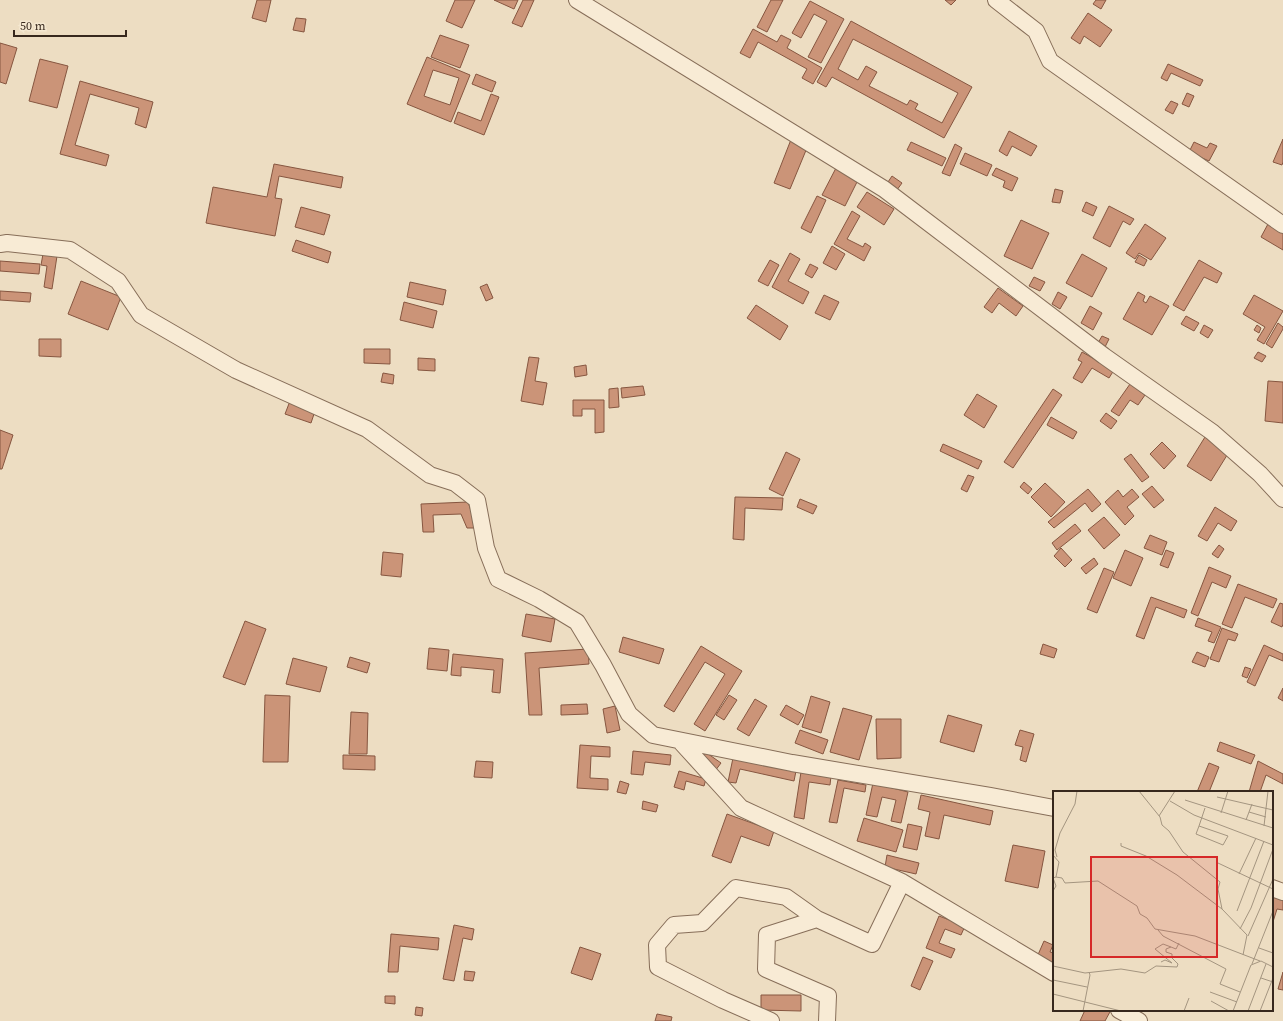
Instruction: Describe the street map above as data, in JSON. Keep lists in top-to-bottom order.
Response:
{
  "scale_bar": "50 m"
}
